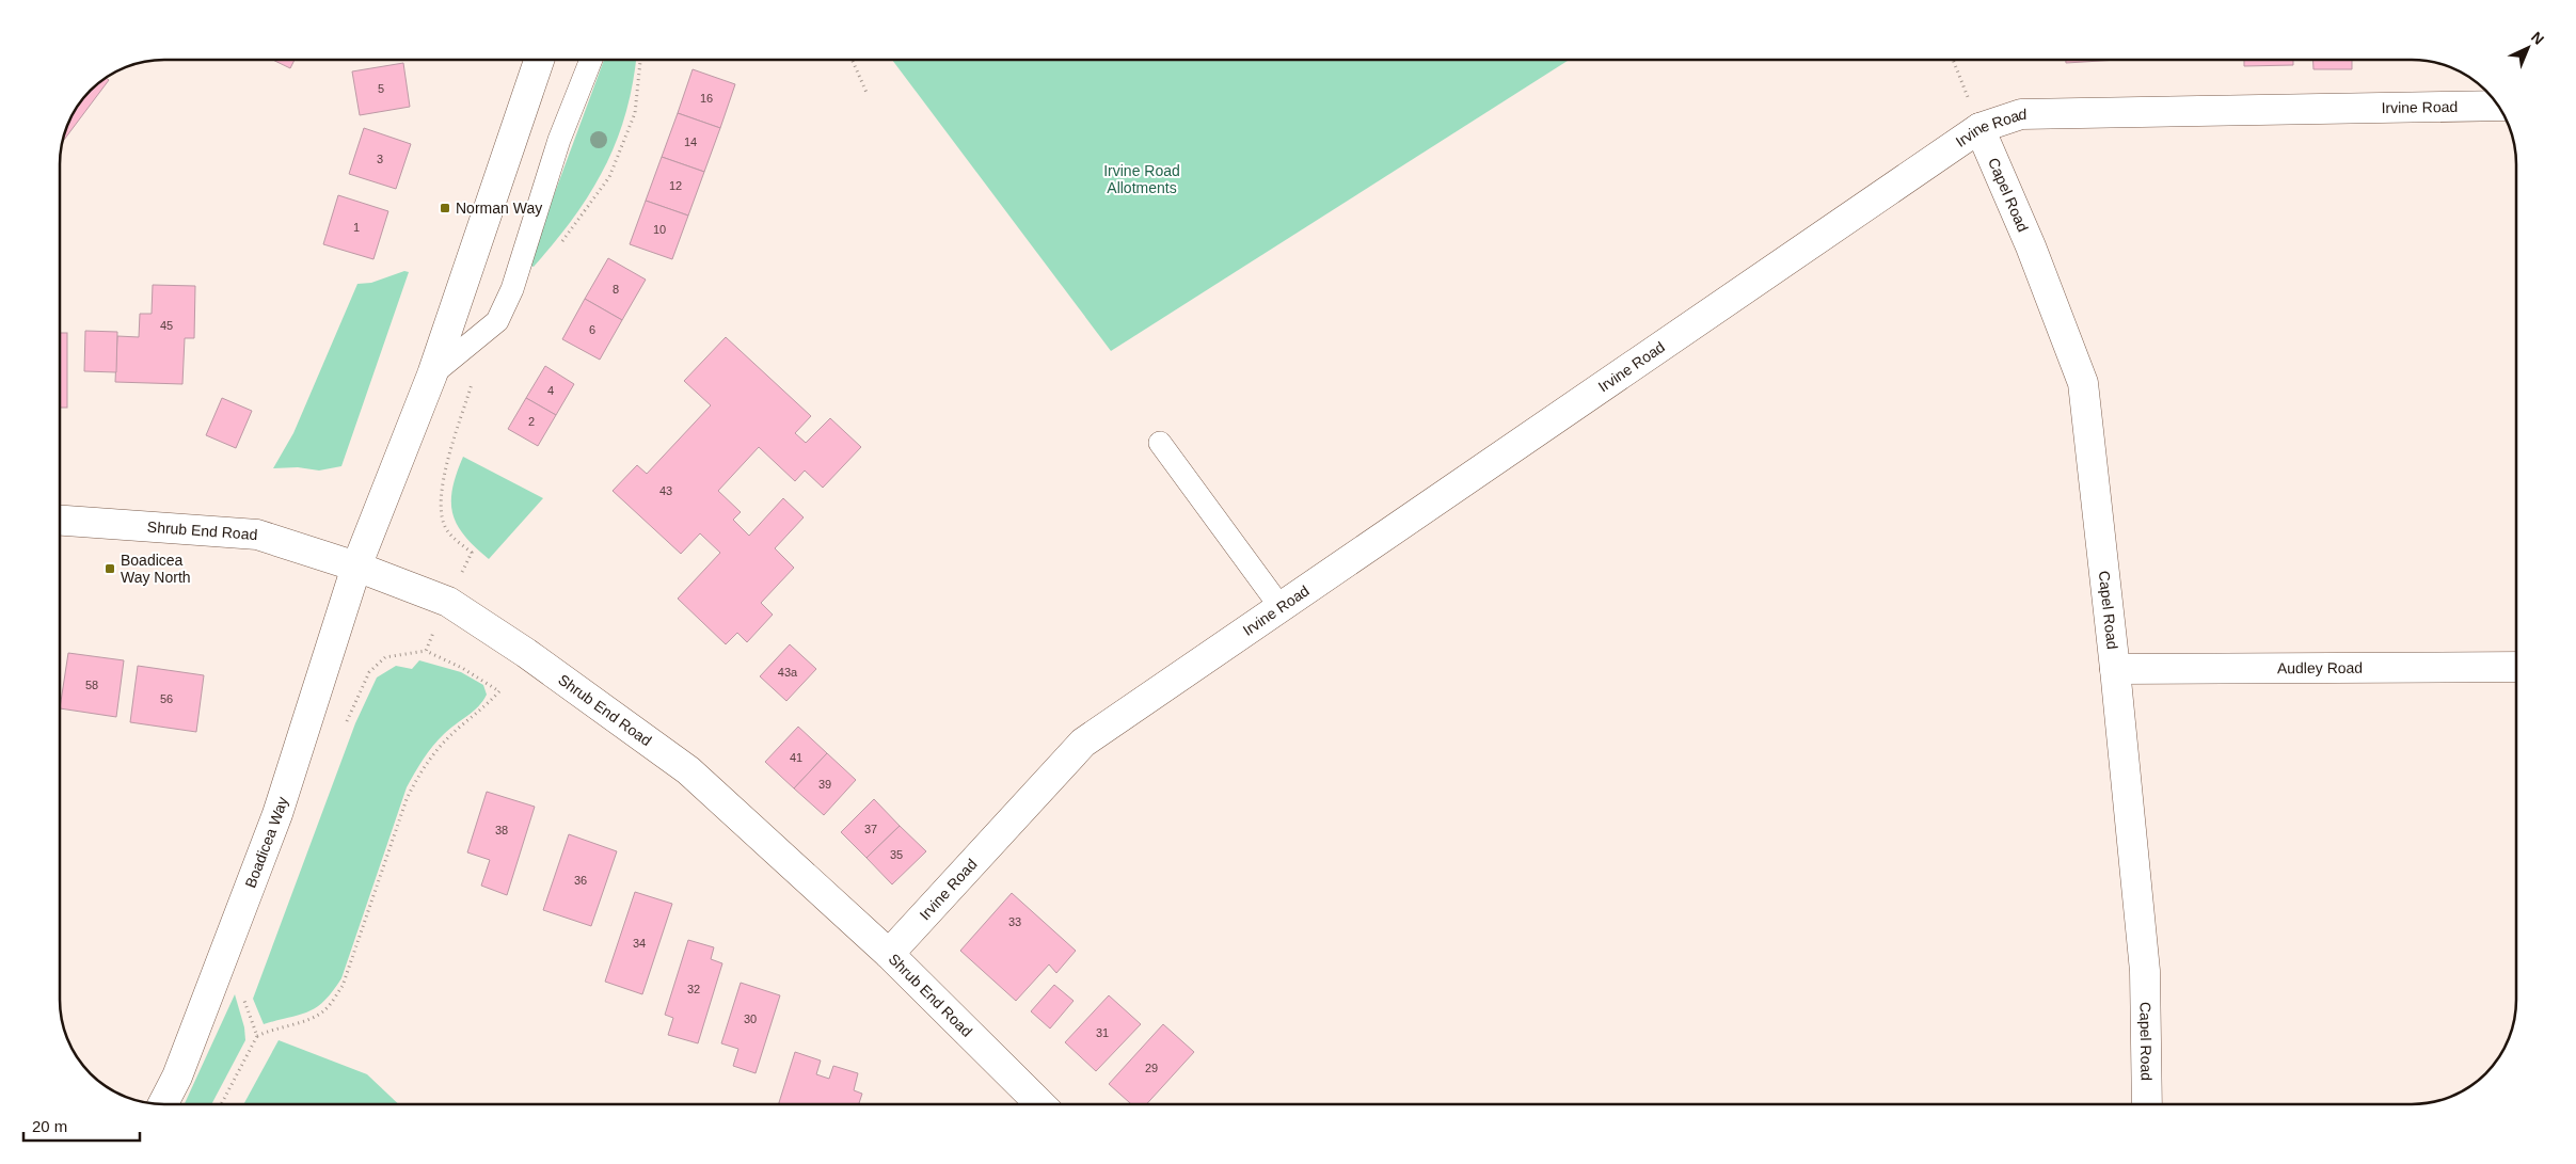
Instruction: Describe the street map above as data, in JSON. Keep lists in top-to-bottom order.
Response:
{
  "streets": {
    "street": [
      "Irvine Road",
      "Capel Road",
      "Shrub End Road",
      "Audley Road",
      "Boadicea Way"
    ]
  },
  "crossings": [
    ["Irvine Road", "Capel Road"],
    ["Irvine Road", "Shrub End Road"],
    ["Capel Road", "Audley Road"],
    ["Shrub End Road", "Boadicea Way"]
  ],
  "parks": ["Irvine Road Allotments"],
  "places": {
    "transit": ["Norman Way", "Boadicea Way North"]
  },
  "house_numbers": [
    "5",
    "16",
    "14",
    "3",
    "12",
    "1",
    "10",
    "8",
    "45",
    "6",
    "4",
    "2",
    "43",
    "43a",
    "58",
    "56",
    "41",
    "39",
    "37",
    "38",
    "35",
    "36",
    "33",
    "34",
    "32",
    "30",
    "31",
    "29"
  ],
  "scale_bar": "20 m",
  "north": "top right"
}
